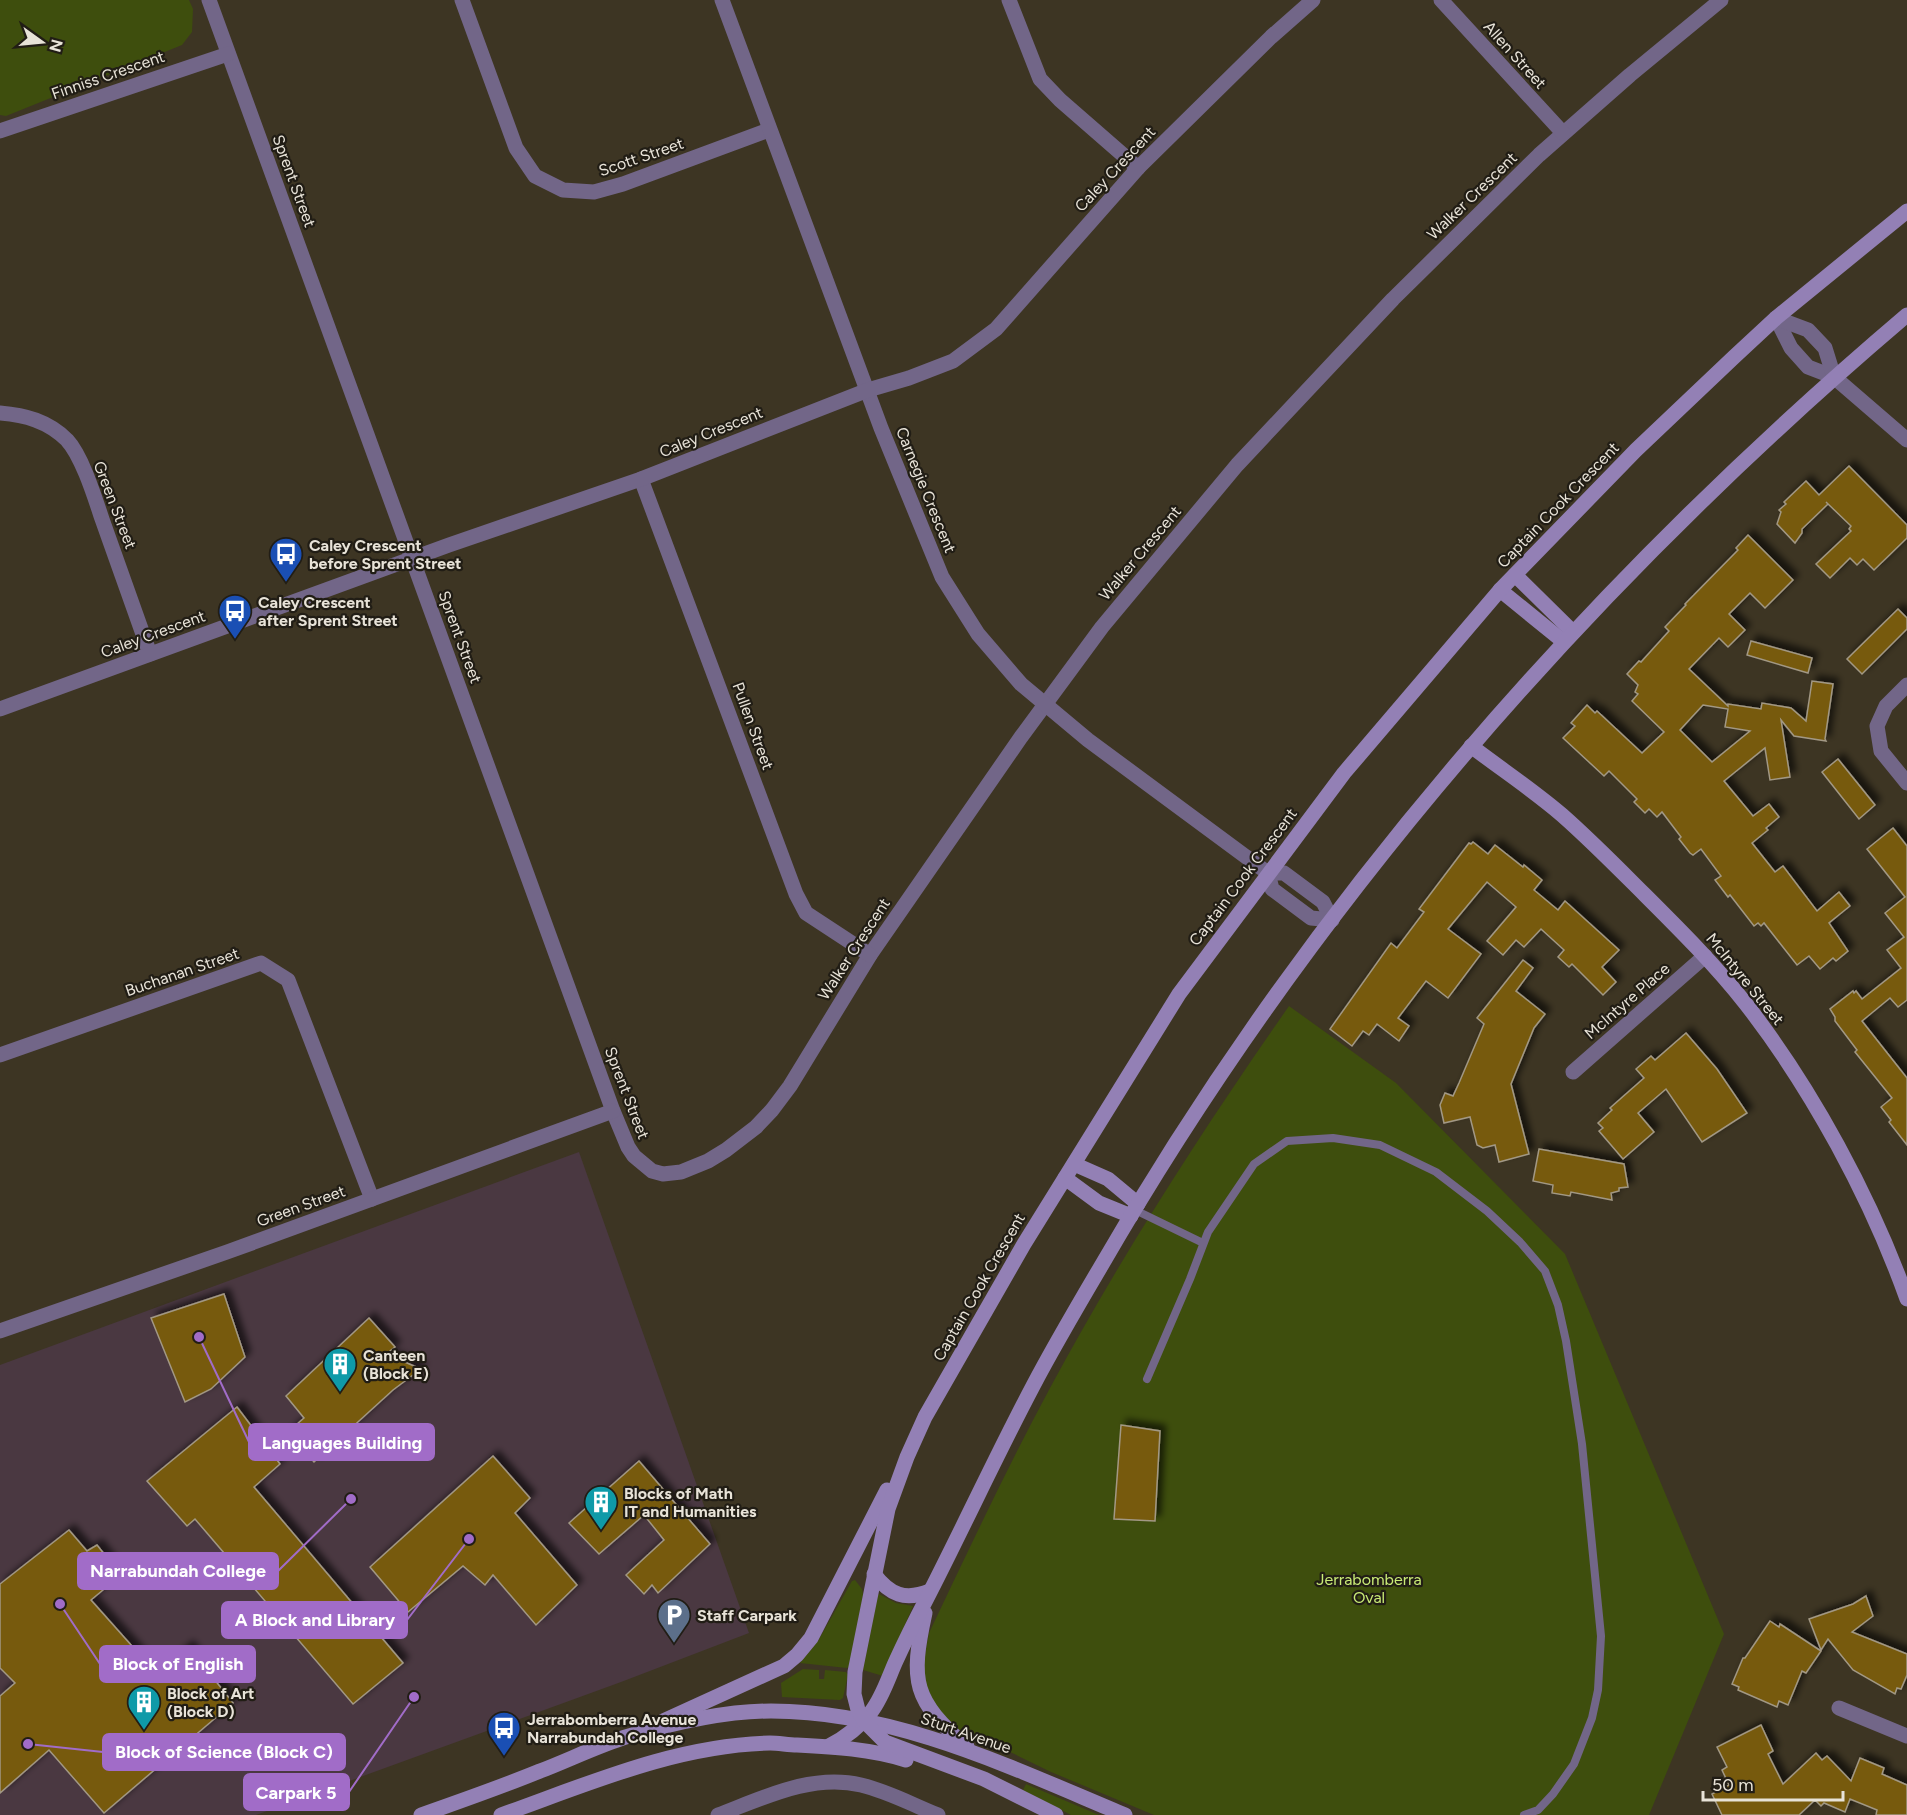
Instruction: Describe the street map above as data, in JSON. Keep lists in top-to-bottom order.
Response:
{
  "streets": {
    "main road": ["Captain Cook Crescent", "McIntyre Street", "Sturt Avenue"],
    "street": [
      "Allen Street",
      "Finniss Crescent",
      "Scott Street",
      "Caley Crescent",
      "Sprent Street",
      "Walker Crescent",
      "Carnegie Crescent",
      "Green Street",
      "Pullen Street",
      "Buchanan Street",
      "McIntyre Place"
    ]
  },
  "crossings": [
    ["Allen Street", "Walker Crescent"],
    ["Finniss Crescent", "Sprent Street"],
    ["Scott Street", "Carnegie Crescent"],
    ["Caley Crescent", "Sprent Street"],
    ["Caley Crescent", "Carnegie Crescent"],
    ["Caley Crescent", "Green Street"],
    ["Caley Crescent", "Pullen Street"],
    ["Sprent Street", "Walker Crescent"],
    ["Sprent Street", "Green Street"],
    ["Walker Crescent", "Carnegie Crescent"],
    ["Walker Crescent", "Pullen Street"],
    ["Carnegie Crescent", "Captain Cook Crescent"],
    ["Green Street", "Buchanan Street"],
    ["Captain Cook Crescent", "Sturt Avenue"],
    ["McIntyre Street", "McIntyre Place"]
  ],
  "parks": ["Jerrabomberra Oval"],
  "places": {
    "bus stop": ["Caley Crescent before Sprent Street", "Caley Crescent after Sprent Street", "Jerrabomberra Avenue Narrabundah College"],
    "other": [
      "Languages Building",
      "Narrabundah College",
      "A Block and Library",
      "Block of English",
      "Carpark 5",
      "Block of Science (Block C)"
    ],
    "building": ["Canteen (Block E)", "Blocks of Math IT and Humanities", "Block of Art (Block D)"],
    "parking": ["Staff Carpark"]
  },
  "scale_bar": "50 m",
  "north": "right"
}
